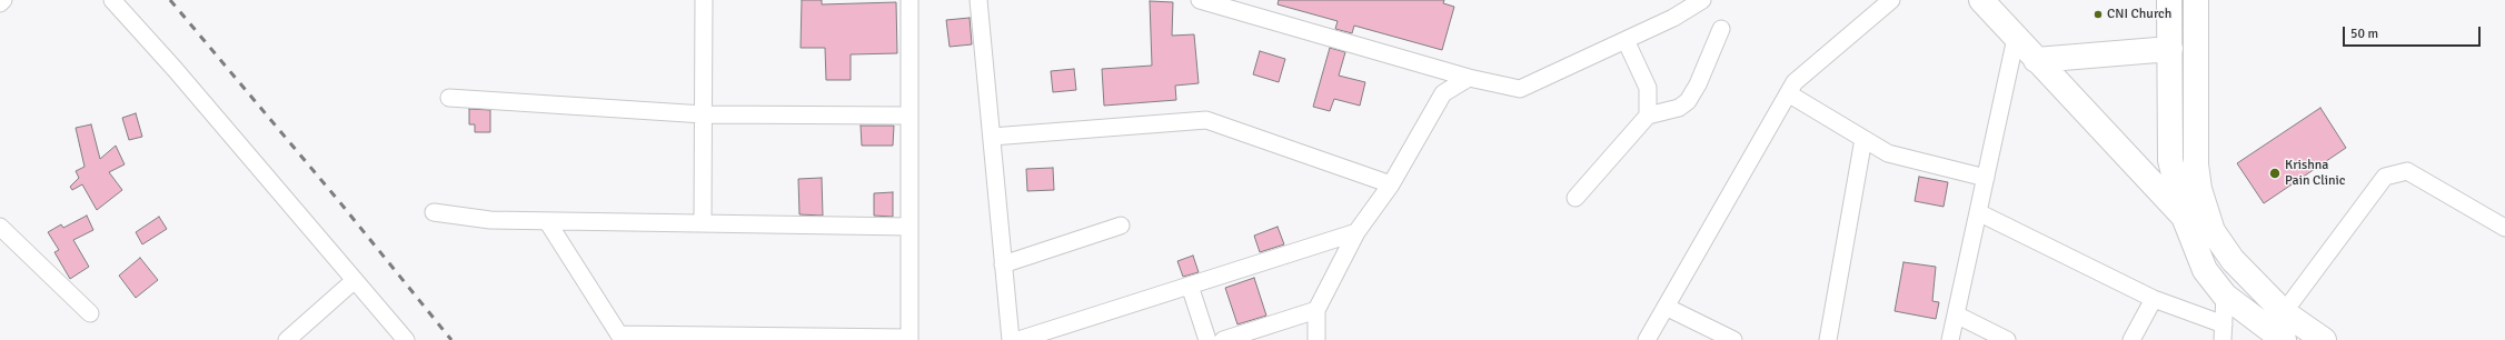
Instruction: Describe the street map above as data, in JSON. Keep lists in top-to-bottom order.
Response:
{
  "places": ["CNI Church", "Krishna Pain Clinic"],
  "scale_bar": "50 m"
}
